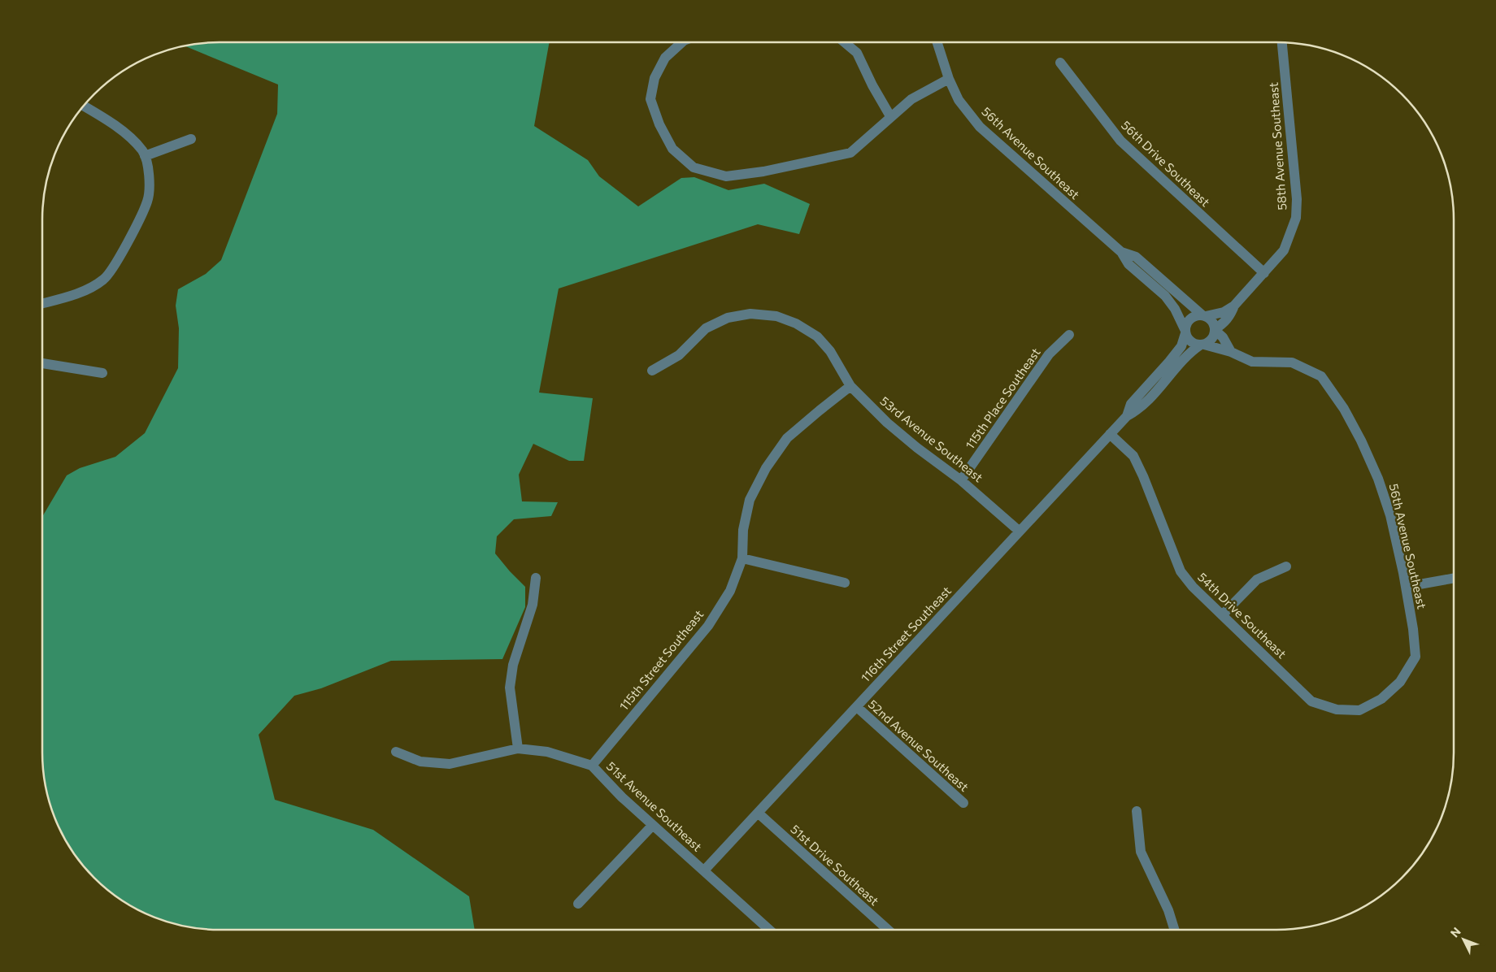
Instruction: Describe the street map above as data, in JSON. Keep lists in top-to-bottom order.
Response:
{
  "streets": {
    "street": [
      "58th Avenue Southeast",
      "56th Avenue Southeast",
      "56th Drive Southeast",
      "115th Place Southeast",
      "53rd Avenue Southeast",
      "54th Drive Southeast",
      "116th Street Southeast",
      "115th Street Southeast",
      "52nd Avenue Southeast",
      "51st Avenue Southeast",
      "51st Drive Southeast"
    ]
  },
  "crossings": [
    ["58th Avenue Southeast", "56th Avenue Southeast"],
    ["58th Avenue Southeast", "56th Drive Southeast"],
    ["58th Avenue Southeast", "116th Street Southeast"],
    ["56th Avenue Southeast", "54th Drive Southeast"],
    ["56th Avenue Southeast", "116th Street Southeast"],
    ["115th Place Southeast", "53rd Avenue Southeast"],
    ["53rd Avenue Southeast", "116th Street Southeast"],
    ["53rd Avenue Southeast", "115th Street Southeast"],
    ["54th Drive Southeast", "116th Street Southeast"],
    ["116th Street Southeast", "52nd Avenue Southeast"],
    ["116th Street Southeast", "51st Avenue Southeast"],
    ["116th Street Southeast", "51st Drive Southeast"],
    ["115th Street Southeast", "51st Avenue Southeast"]
  ],
  "north": "top left"
}
